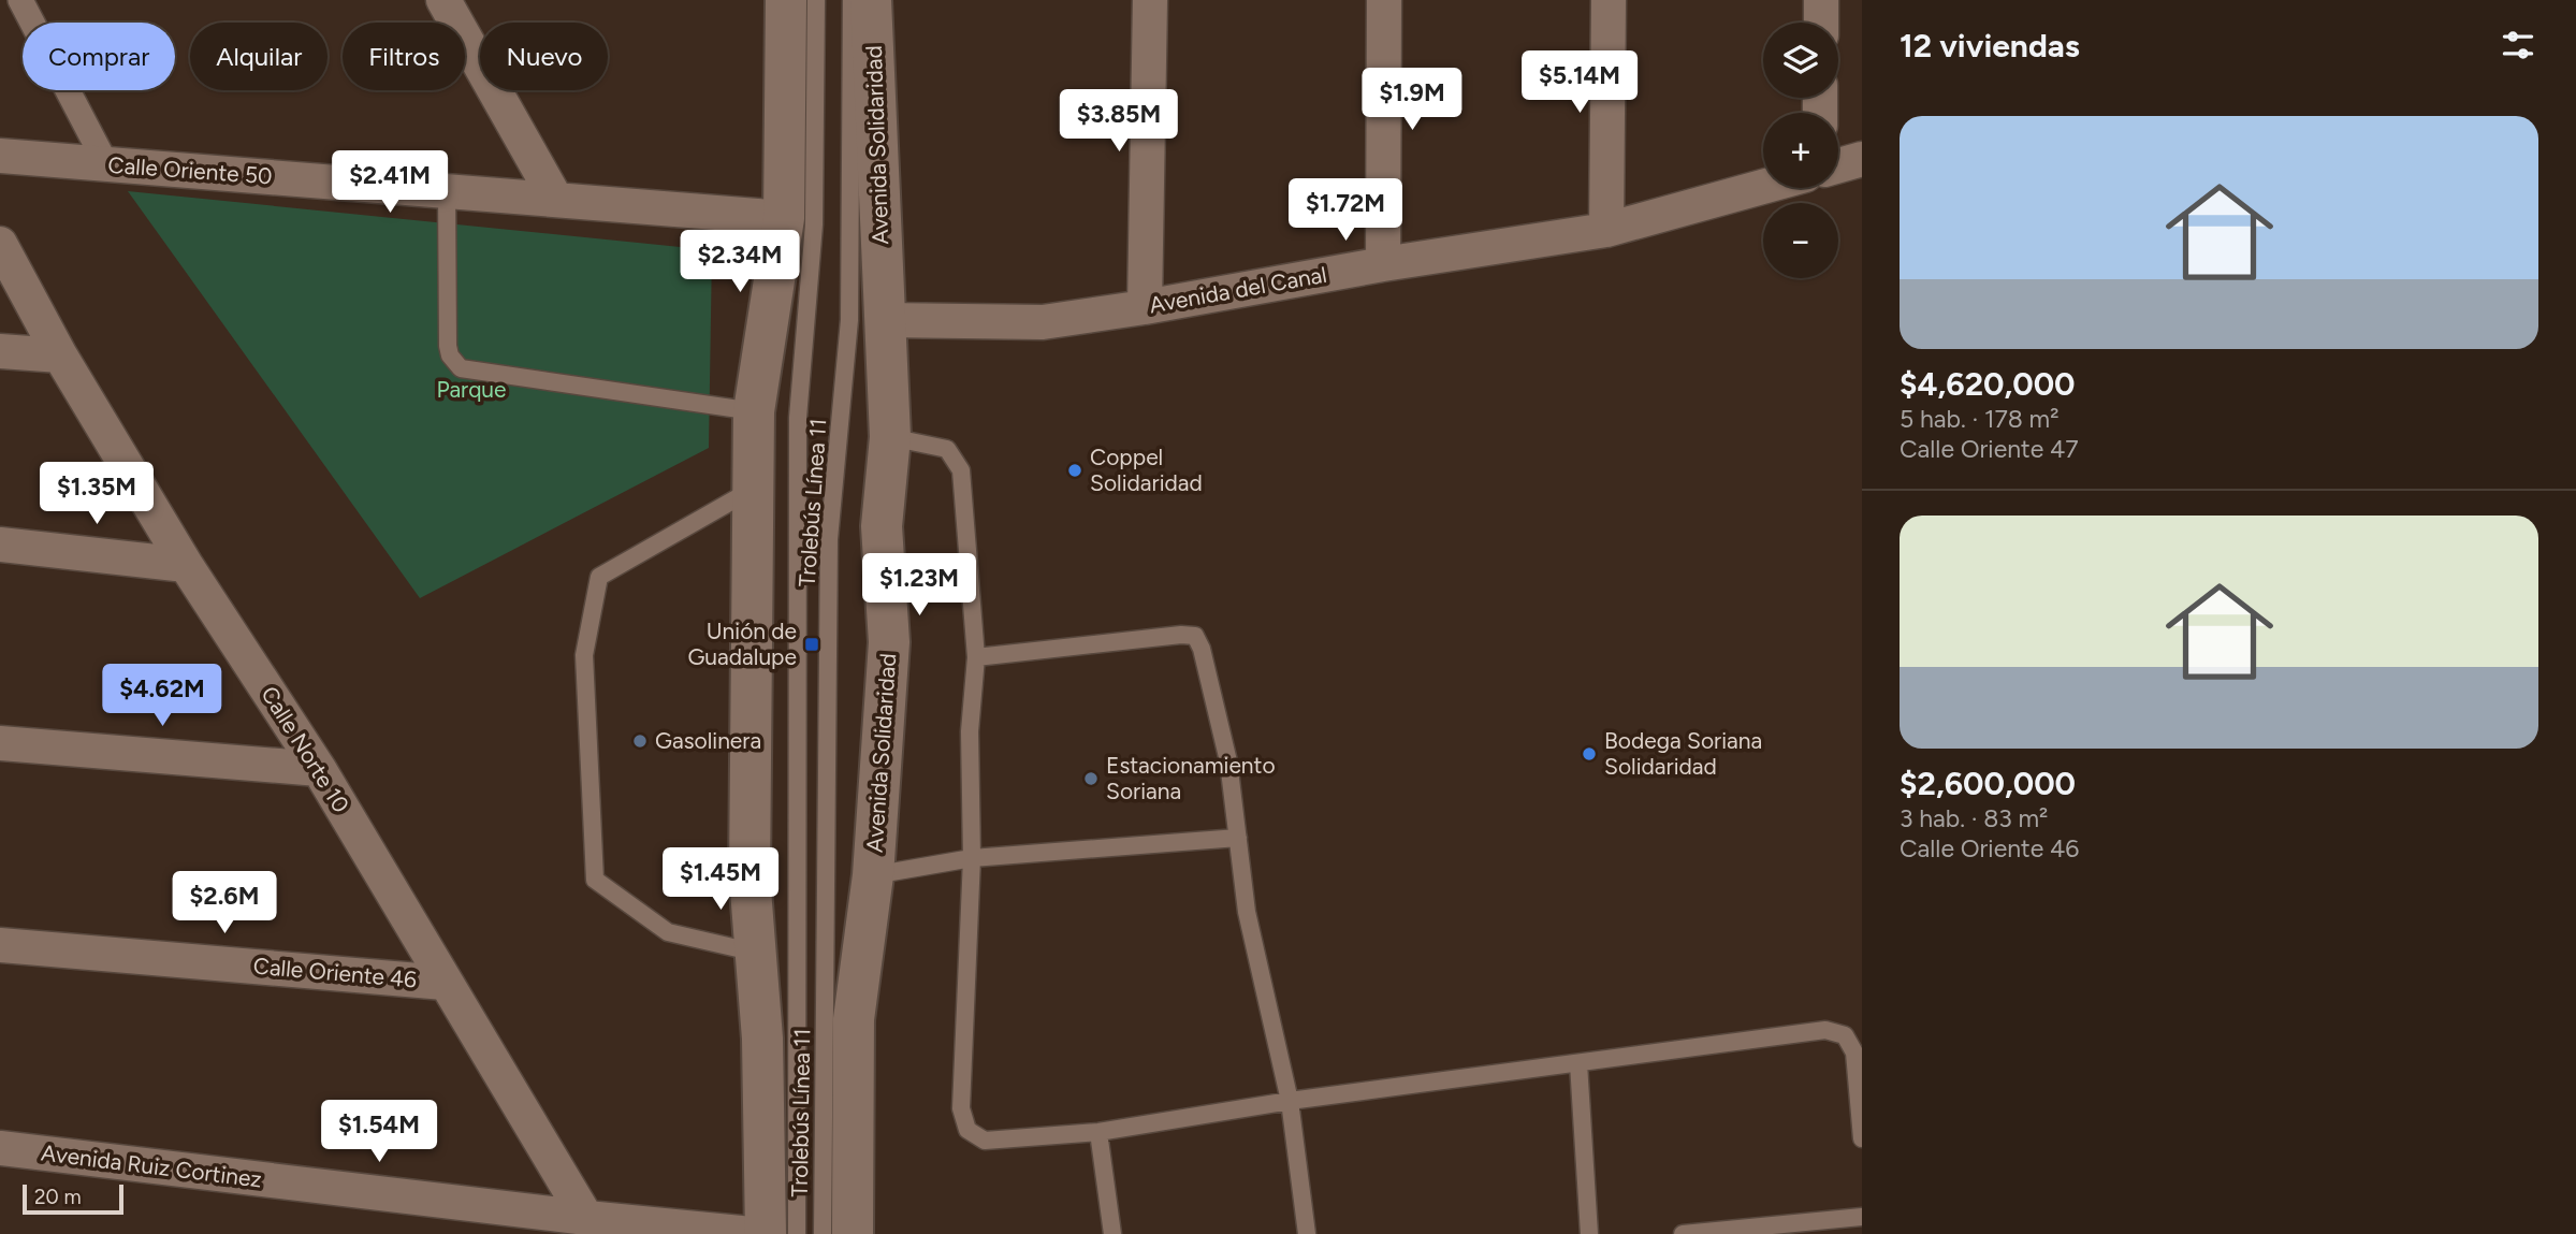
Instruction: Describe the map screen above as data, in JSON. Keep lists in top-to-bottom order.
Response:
{
  "streets": {
    "street": [
      "Avenida Solidaridad",
      "Calle Oriente 50",
      "Avenida del Canal",
      "Calle Norte 10",
      "Calle Oriente 46",
      "Avenida Ruiz Cortinez"
    ],
    "lane": ["Trolebús Línea 11"]
  },
  "crossings": [
    ["Avenida Solidaridad", "Avenida del Canal"],
    ["Calle Norte 10", "Calle Oriente 46"],
    ["Calle Norte 10", "Avenida Ruiz Cortinez"]
  ],
  "parks": ["Parque"],
  "places": {
    "other": [
      "Coppel Solidaridad",
      "Gasolinera",
      "Bodega Soriana Solidaridad",
      "Estacionamiento Soriana"
    ],
    "transit": ["Unión de Guadalupe"]
  },
  "scale_bar": "20 m",
  "page": {
    "heading": "12 viviendas",
    "map_buttons": ["+", "−"],
    "chip": [
      "Comprar",
      "Alquilar",
      "Filtros",
      "Nuevo"
    ],
    "price": [
      "$5.14M",
      "$1.9M",
      "$3.85M",
      "$2.41M",
      "$1.72M",
      "$2.34M",
      "$1.35M",
      "$1.23M",
      "$4.62M",
      "$1.45M",
      "$2.6M",
      "$1.54M"
    ],
    "list": [
      {
        "name": "$4,620,000",
        "note": "5 hab. · 178 m² · Calle Oriente 47"
      },
      {
        "name": "$2,600,000",
        "note": "3 hab. · 83 m² · Calle Oriente 46"
      }
    ],
    "scale": "20 m"
  }
}
